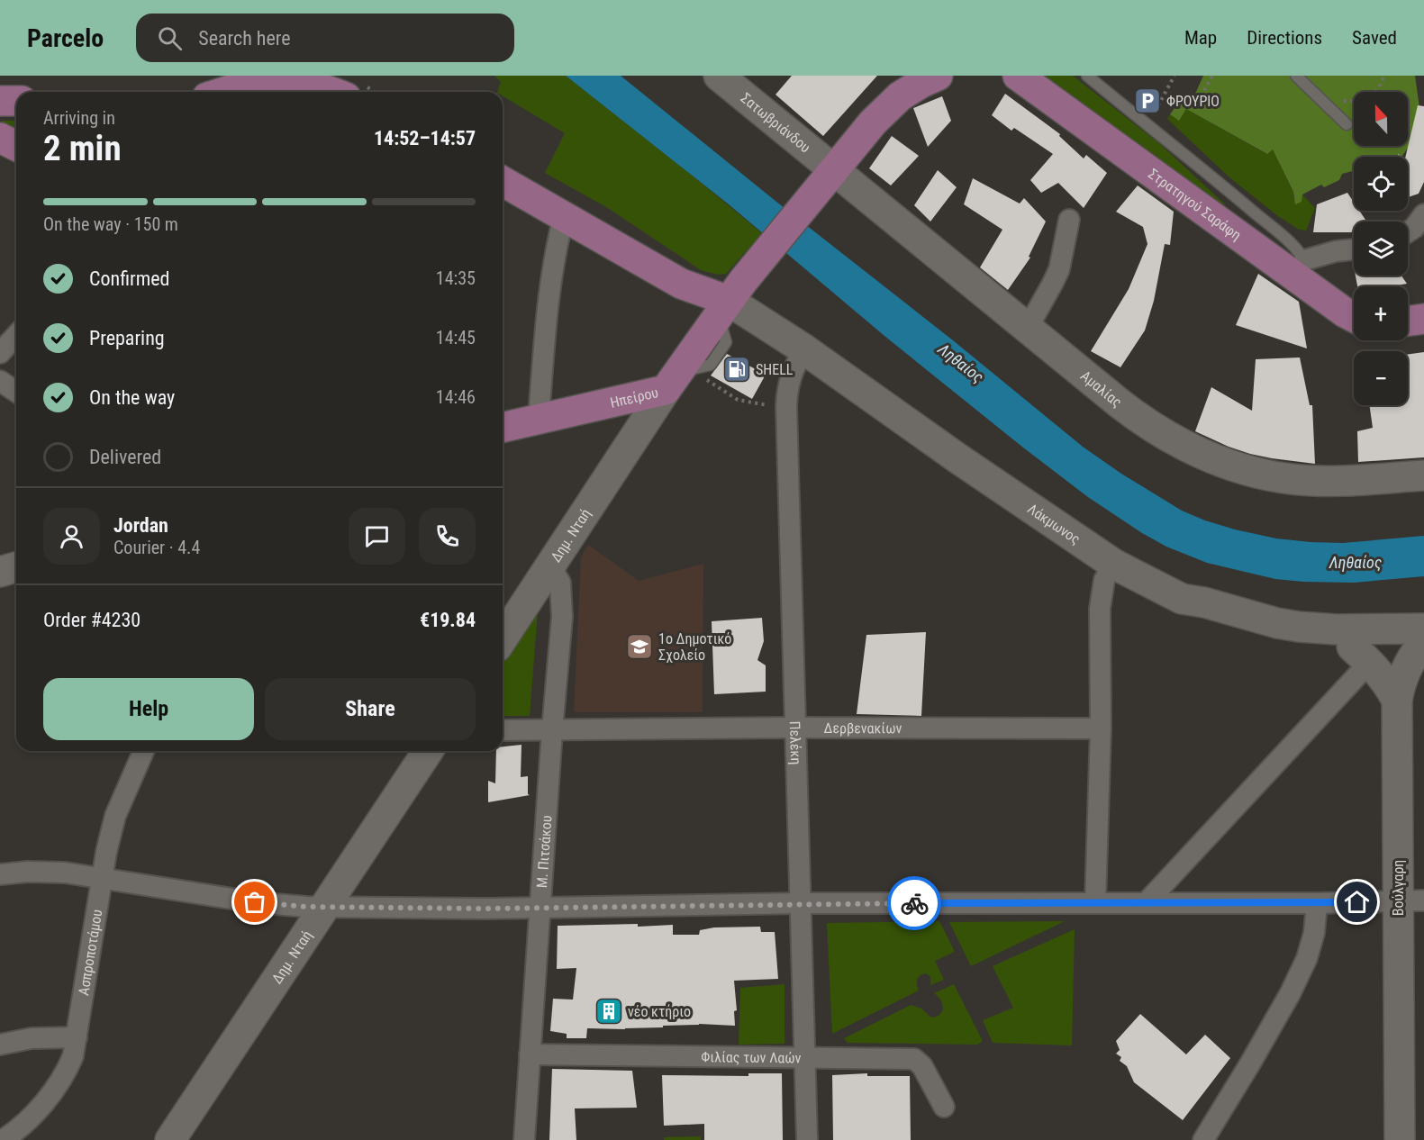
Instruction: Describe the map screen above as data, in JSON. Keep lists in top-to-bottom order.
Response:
{
  "streets": {
    "main road": ["Στρατηγού Σαράφη", "Ηπείρου"],
    "street": [
      "Σατωβριάνδου",
      "Αμαλίας",
      "Λάκμωνος",
      "Δημ. Νταή",
      "Δερβενακίων",
      "Πελέκη",
      "Μ. Πιτσάκου",
      "Βούλγαρη",
      "Ασπροποτάμου",
      "Φιλίας των Λαών"
    ]
  },
  "crossings": [
    ["Σατωβριάνδου", "Αμαλίας"],
    ["Σατωβριάνδου", "Ηπείρου"],
    ["Αμαλίας", "Ηπείρου"],
    ["Ηπείρου", "Λάκμωνος"],
    ["Ηπείρου", "Δημ. Νταή"],
    ["Λάκμωνος", "Πελέκη"],
    ["Λάκμωνος", "Βούλγαρη"],
    ["Δημ. Νταή", "Μ. Πιτσάκου"],
    ["Δερβενακίων", "Πελέκη"],
    ["Δερβενακίων", "Μ. Πιτσάκου"],
    ["Πελέκη", "Φιλίας των Λαών"],
    ["Μ. Πιτσάκου", "Φιλίας των Λαών"]
  ],
  "water": ["Ληθαίος"],
  "places": {
    "parking": ["ΦΡΟΥΡΙΟ"],
    "fuel station": ["SHELL"],
    "school or university": ["1ο Δημοτικό Σχολείο"],
    "building": ["νέο κτήριο"]
  },
  "north": "top",
  "page": {
    "header": "Parcelo",
    "search": "Search here",
    "nav": ["Map", "Directions", "Saved"],
    "map_buttons": ["+", "−"],
    "heading": ["2 min", "Arriving in", "14:52–14:57"],
    "panel": [
      "Jordan",
      "Courier · 4.4",
      "Order #4230",
      "€19.84"
    ],
    "bar": "On the way · 150 m",
    "list": [
      ["Confirmed", "14:35"],
      ["Preparing", "14:45"],
      ["On the way", "14:46"],
      "Delivered"
    ],
    "buttons": ["Help", "Share"]
  }
}
